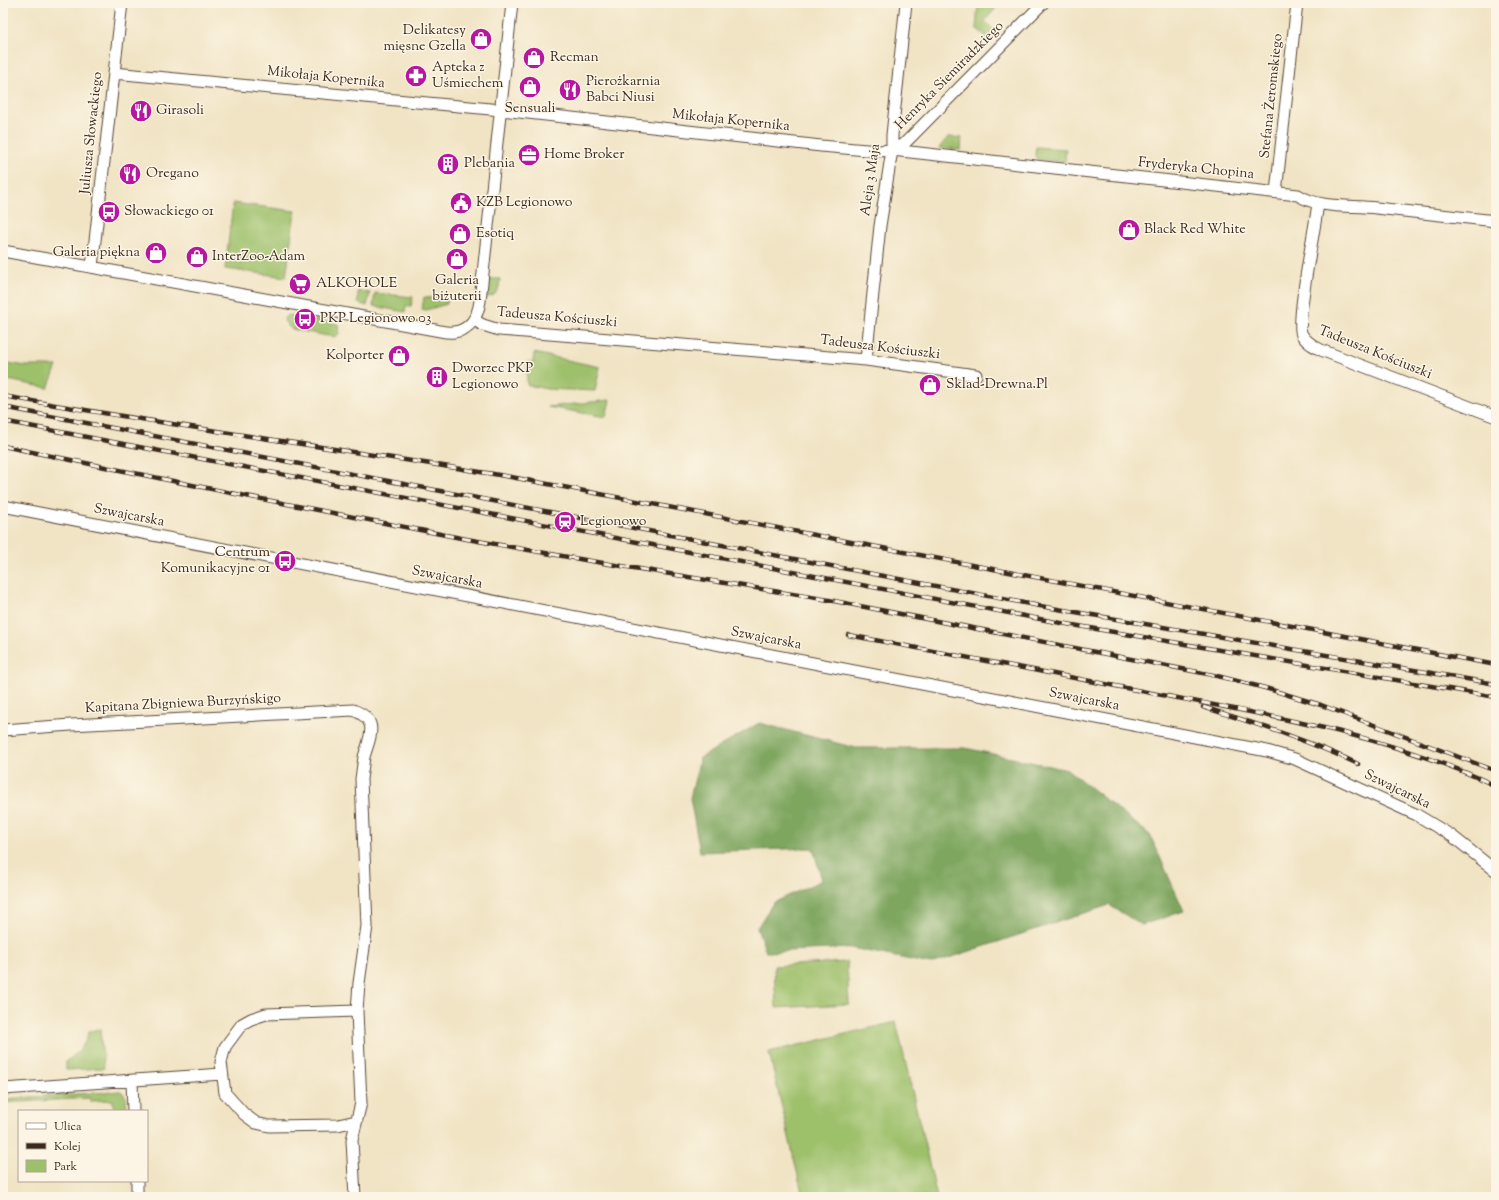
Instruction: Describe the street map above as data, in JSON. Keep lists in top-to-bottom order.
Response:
{
  "streets": {
    "street": [
      "Henryka Siemiradzkiego",
      "Mikołaja Kopernika",
      "Stefana Żeromskiego",
      "Juliusza Słowackiego",
      "Fryderyka Chopina",
      "Aleja 3 Maja",
      "Tadeusza Kościuszki",
      "Szwajcarska",
      "Kapitana Zbigniewa Burzyńskigo"
    ]
  },
  "crossings": [
    ["Henryka Siemiradzkiego", "Mikołaja Kopernika"],
    ["Henryka Siemiradzkiego", "Fryderyka Chopina"],
    ["Henryka Siemiradzkiego", "Aleja 3 Maja"],
    ["Mikołaja Kopernika", "Juliusza Słowackiego"],
    ["Mikołaja Kopernika", "Fryderyka Chopina"],
    ["Mikołaja Kopernika", "Aleja 3 Maja"],
    ["Stefana Żeromskiego", "Fryderyka Chopina"],
    ["Fryderyka Chopina", "Aleja 3 Maja"],
    ["Fryderyka Chopina", "Tadeusza Kościuszki"],
    ["Aleja 3 Maja", "Tadeusza Kościuszki"]
  ],
  "places": {
    "shop": [
      "Delikatesy mięsne Gzella",
      "Recman",
      "Sensuali",
      "Black Red White",
      "Esotiq",
      "Galeria piękna",
      "InterZoo-Adam",
      "Galeria biżuterii",
      "Kolporter",
      "Sklad-Drewna.Pl"
    ],
    "pharmacy": ["Apteka z Uśmiechem"],
    "restaurant": ["Pierożkarnia Babci Niusi", "Girasoli", "Oregano"],
    "office": ["Home Broker"],
    "building": ["Plebania", "Dworzec PKP Legionowo"],
    "public building": ["KZB Legionowo"],
    "bus stop": ["Słowackiego 01", "PKP Legionowo 03", "Centrum Komunikacyjne 01"],
    "supermarket": ["ALKOHOLE"],
    "station": ["Legionowo"]
  },
  "legend": ["Ulica", "Kolej", "Park"]
}
